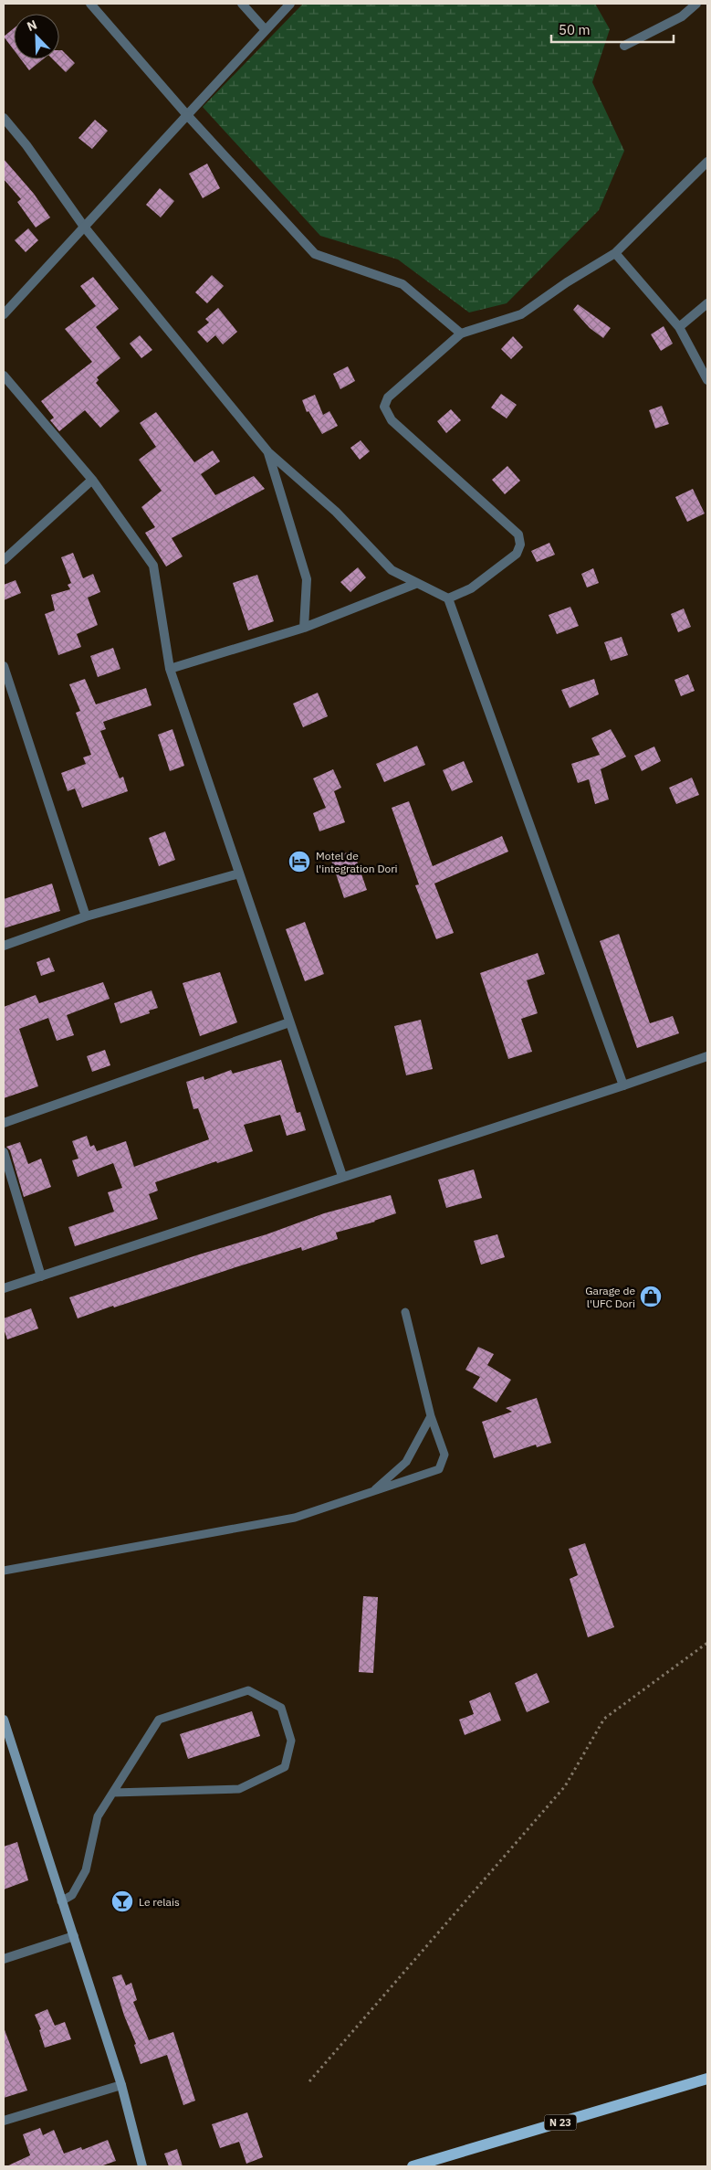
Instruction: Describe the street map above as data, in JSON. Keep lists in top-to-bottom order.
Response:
{
  "streets": {
    "main road": ["N 23"]
  },
  "places": {
    "hotel": ["Motel de l'integration Dori"],
    "shop": ["Garage de l'UFC Dori"],
    "bar": ["Le relais"]
  },
  "scale_bar": "50 m",
  "north": "top left"
}
